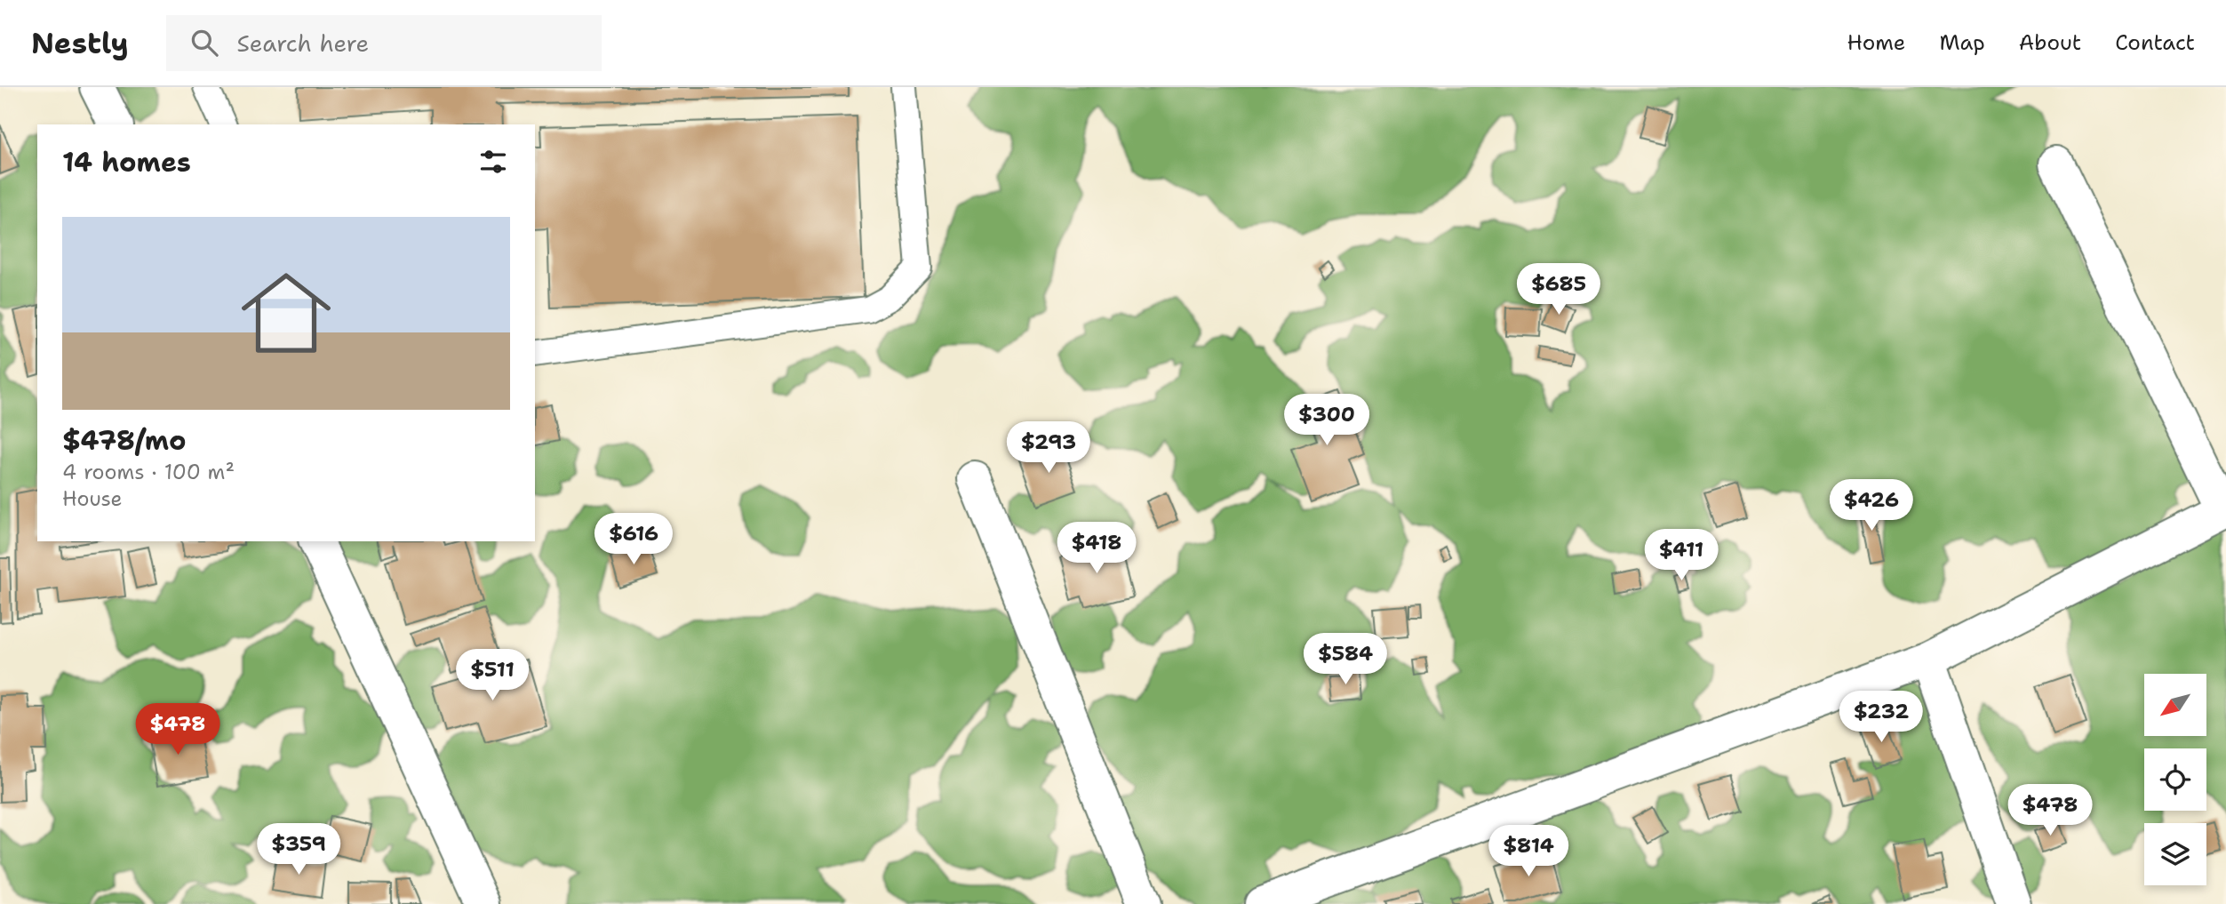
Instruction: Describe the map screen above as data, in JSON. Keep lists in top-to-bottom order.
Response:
{
  "north": "bottom left",
  "page": {
    "header": "Nestly",
    "search": "Search here",
    "nav": [
      "Home",
      "Map",
      "About",
      "Contact"
    ],
    "heading": "14 homes",
    "list": [
      {
        "name": "$478/mo",
        "note": "4 rooms · 100 m² · House"
      }
    ],
    "price": [
      "$685",
      "$300",
      "$293",
      "$426",
      "$616",
      "$418",
      "$411",
      "$584",
      "$511",
      "$232",
      "$478",
      "$478",
      "$359",
      "$814"
    ]
  }
}
